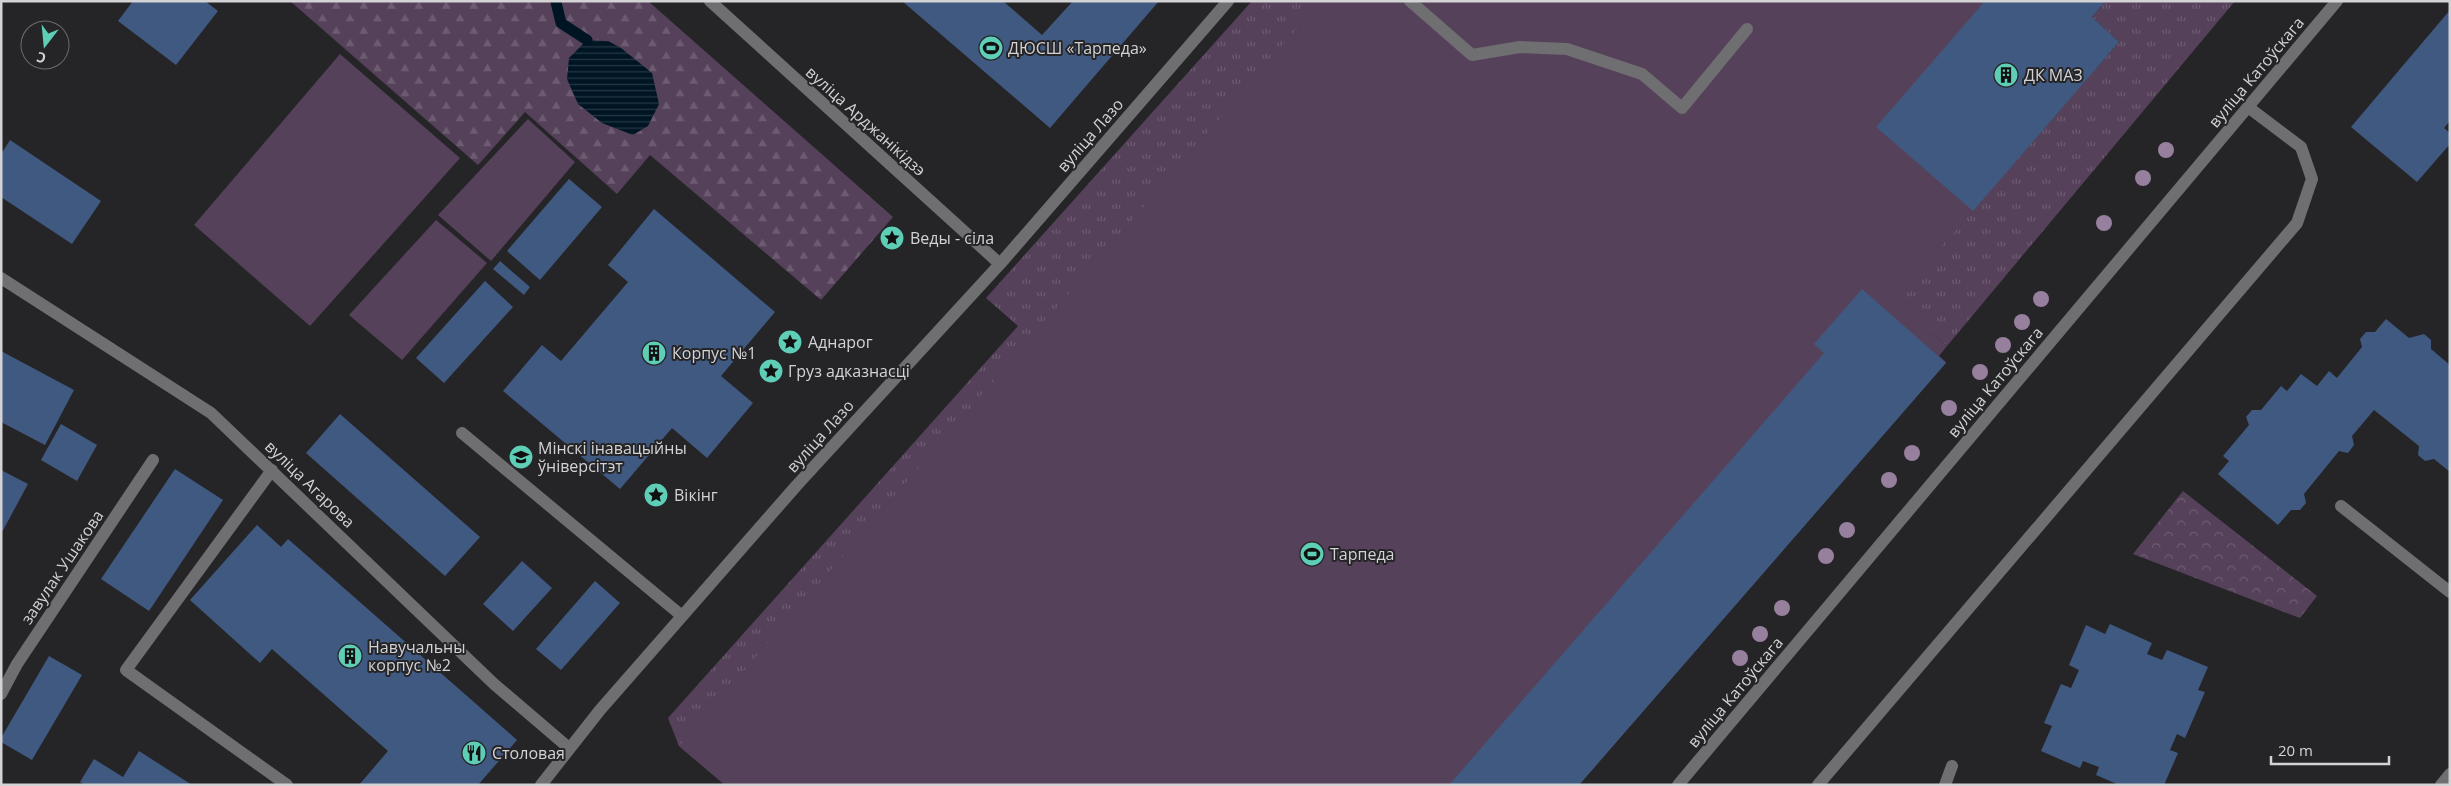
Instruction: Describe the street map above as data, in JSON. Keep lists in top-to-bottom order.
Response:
{
  "streets": {
    "street": [
      "вуліца Катоўскага",
      "вуліца Арджанікідзэ",
      "вуліца Лазо",
      "вуліца Агарова",
      "завулак Ушакова"
    ]
  },
  "crossings": [
    ["вуліца Арджанікідзэ", "вуліца Лазо"],
    ["вуліца Лазо", "вуліца Агарова"]
  ],
  "places": {
    "sports": ["ДЮСШ «Тарпеда»", "Тарпеда"],
    "building": ["ДК МАЗ", "Корпус №1", "Навучальны корпус №2"],
    "place": [
      "Веды - сіла",
      "Аднарог",
      "Груз адказнасці",
      "Вікінг"
    ],
    "school or university": ["Мінскі інавацыйны ўніверсітэт"],
    "restaurant": ["Столовая"]
  },
  "scale_bar": "20 m",
  "north": "bottom"
}
